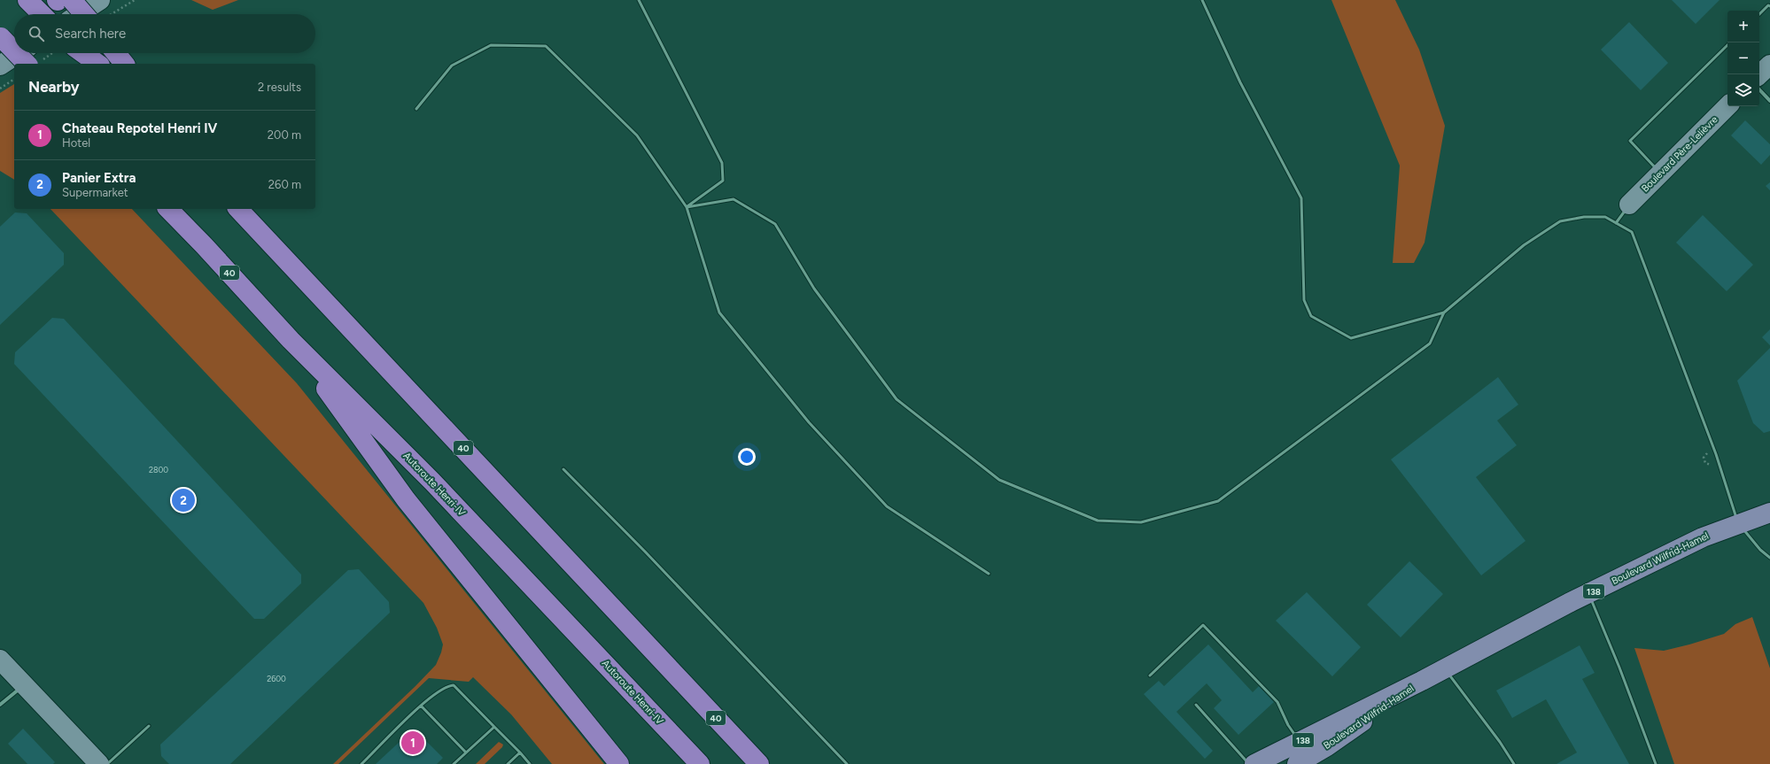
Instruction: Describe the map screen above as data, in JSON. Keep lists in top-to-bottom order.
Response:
{
  "streets": {
    "highway": ["40", "Autoroute Henri-IV"],
    "main road": ["Boulevard Wilfrid-Hamel", "138"],
    "street": ["Boulevard Père-Lelièvre"]
  },
  "house_numbers": ["2800", "2600"],
  "page": {
    "map_buttons": ["+", "−"],
    "search": "Search here",
    "heading": ["Nearby", "2 results"],
    "list": [
      {
        "mark": "1",
        "name": "Chateau Repotel Henri IV",
        "note": "Hotel",
        "value": "200 m"
      },
      {
        "mark": "2",
        "name": "Panier Extra",
        "note": "Supermarket",
        "value": "260 m"
      }
    ],
    "pins": ["2", "1"]
  }
}
